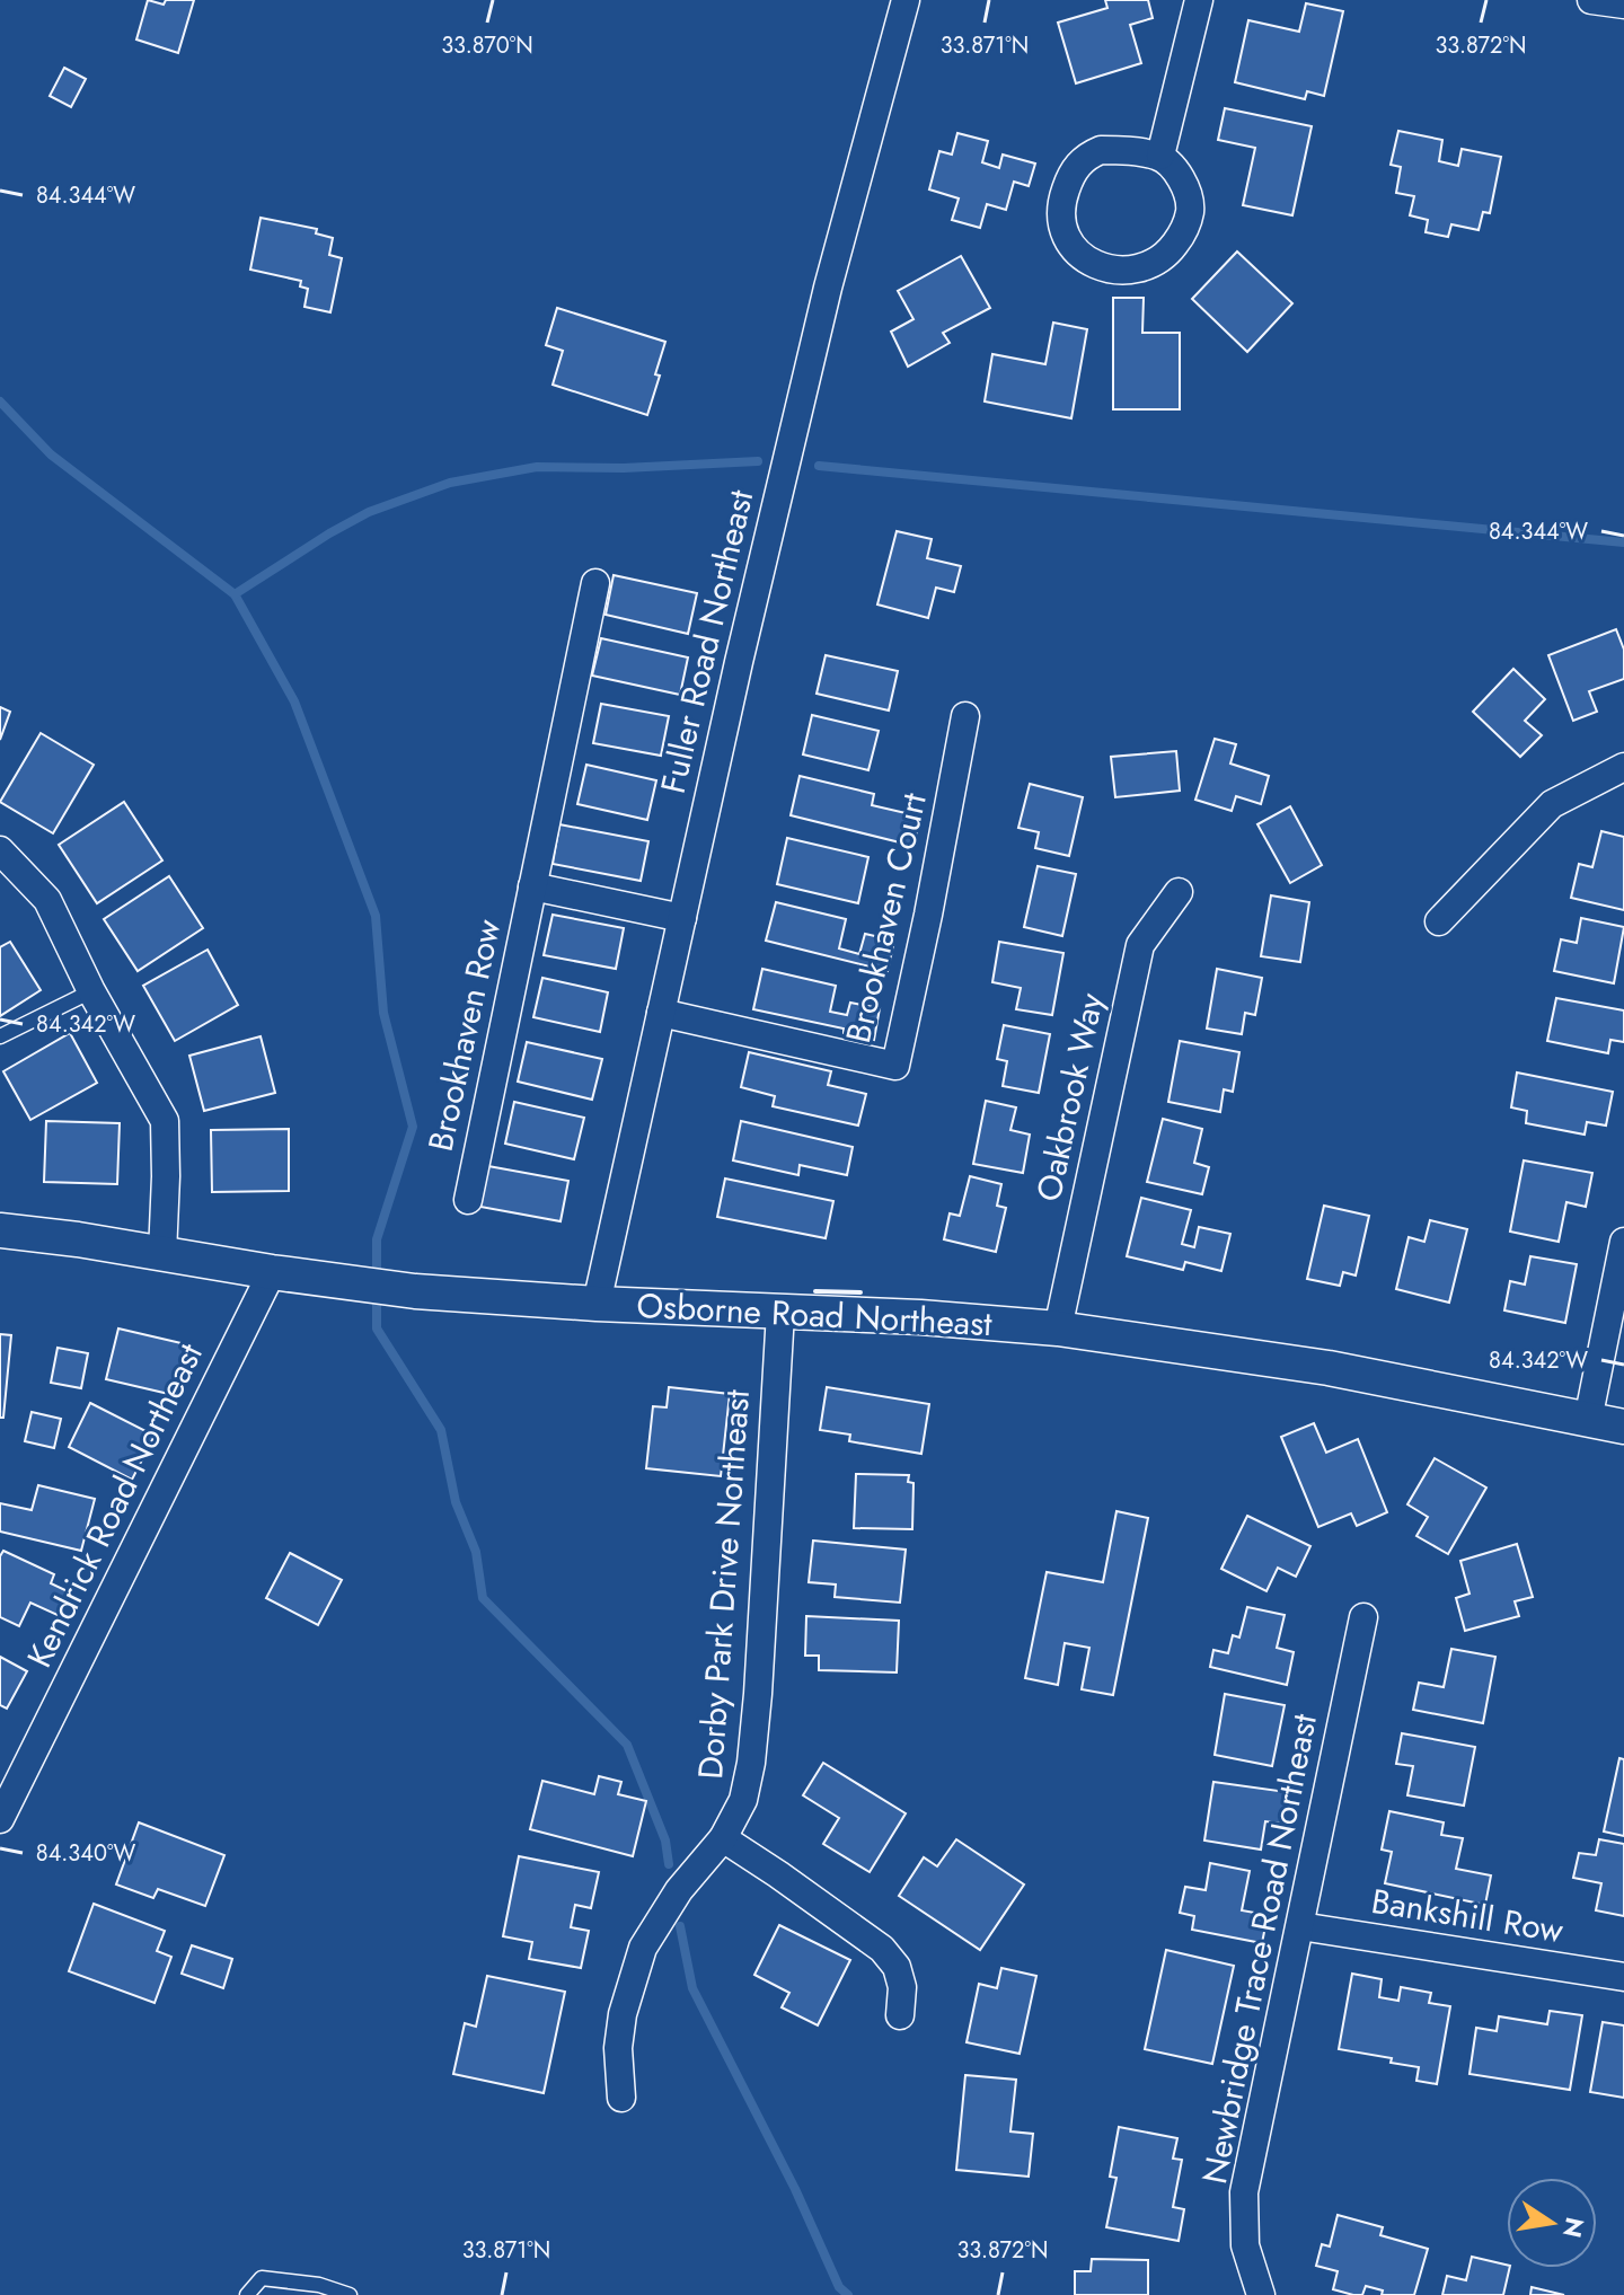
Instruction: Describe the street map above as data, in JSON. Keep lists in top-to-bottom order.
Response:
{
  "streets": {
    "street": [
      "Fuller Road Northeast",
      "Brookhaven Court",
      "Brookhaven Row",
      "Oakbrook Way",
      "Osborne Road Northeast",
      "Kendrick Road Northeast",
      "Dorby Park Drive Northeast",
      "Bankshill Row",
      "Newbridge Trace Road Northeast"
    ]
  },
  "crossings": [
    ["Fuller Road Northeast", "Brookhaven Court"],
    ["Fuller Road Northeast", "Brookhaven Row"],
    ["Fuller Road Northeast", "Osborne Road Northeast"],
    ["Oakbrook Way", "Osborne Road Northeast"],
    ["Osborne Road Northeast", "Kendrick Road Northeast"],
    ["Osborne Road Northeast", "Dorby Park Drive Northeast"],
    ["Bankshill Row", "Newbridge Trace Road Northeast"]
  ],
  "north": "right",
  "coordinates": [
    "33.870°N",
    "33.871°N",
    "33.872°N",
    "84.344°W",
    "84.342°W",
    "84.340°W"
  ]
}
